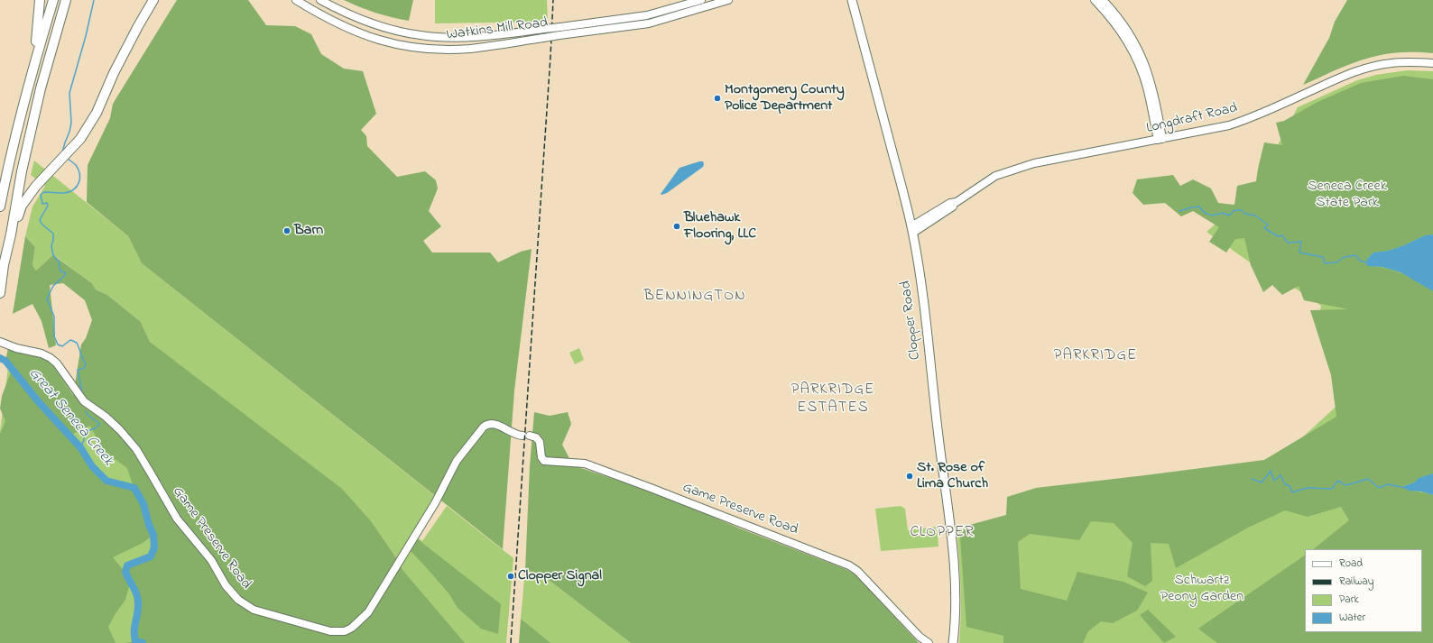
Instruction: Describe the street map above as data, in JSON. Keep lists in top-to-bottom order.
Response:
{
  "streets": {
    "main road": ["Clopper Road"],
    "street": ["Watkins Mill Road", "Longdraft Road", "Game Preserve Road"]
  },
  "crossings": [
    ["Longdraft Road", "Clopper Road"]
  ],
  "districts": [
    "BENNINGTON",
    "PARKRIDGE",
    "PARKRIDGE ESTATES",
    "CLOPPER"
  ],
  "water": ["Great Seneca Creek"],
  "parks": ["Seneca Creek State Park", "Schwartz Peony Garden"],
  "places": [
    "Montgomery County Police Department",
    "Bluehawk Flooring, LLC",
    "Barn",
    "St. Rose of Lima Church",
    "Clopper Signal"
  ],
  "legend": [
    "Road",
    "Railway",
    "Park",
    "Water"
  ]
}
